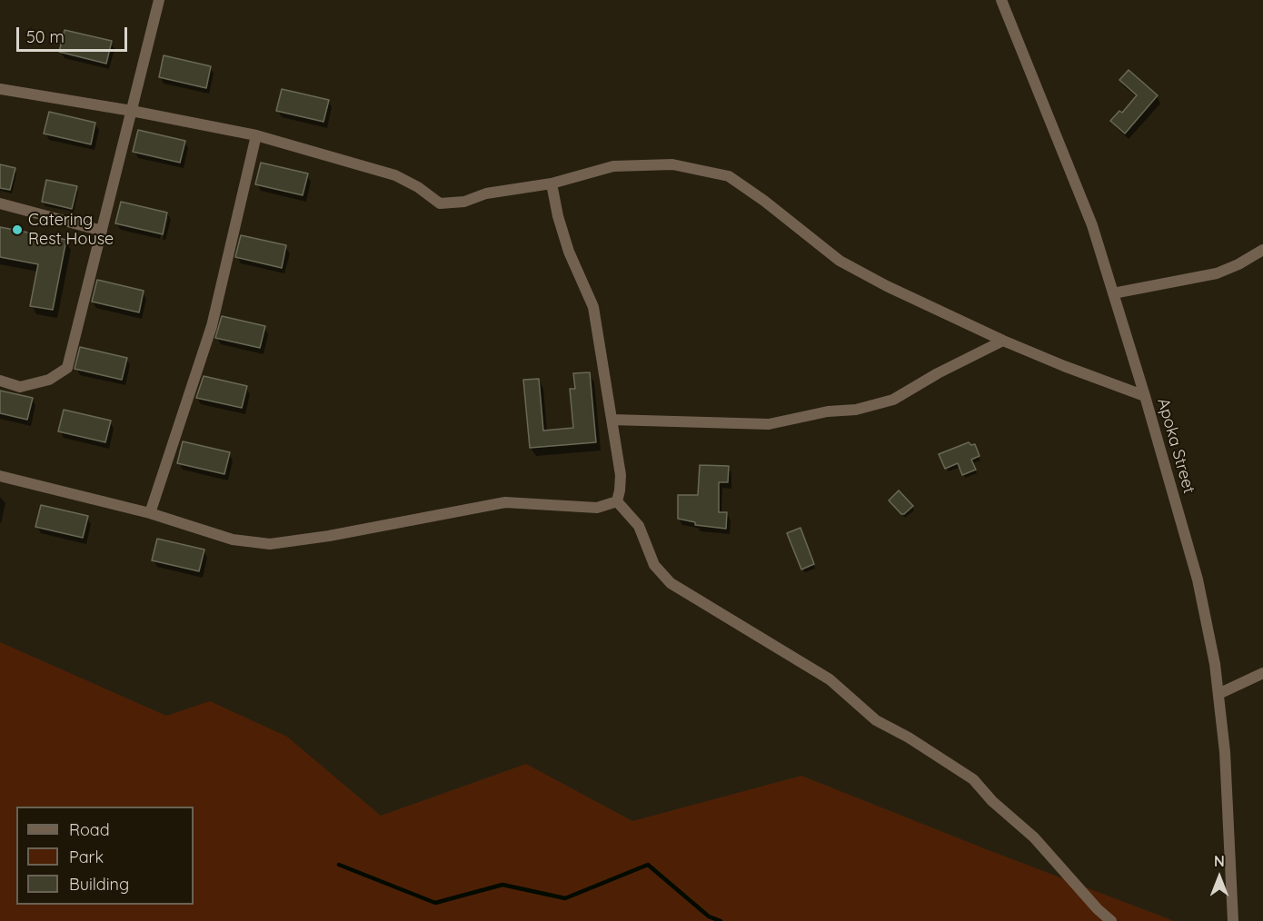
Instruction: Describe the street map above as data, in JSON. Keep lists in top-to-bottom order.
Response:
{
  "streets": {
    "street": ["Apoka Street"]
  },
  "places": ["Catering Rest House"],
  "legend": ["Road", "Park", "Building"],
  "scale_bar": "50 m",
  "north": "top"
}
